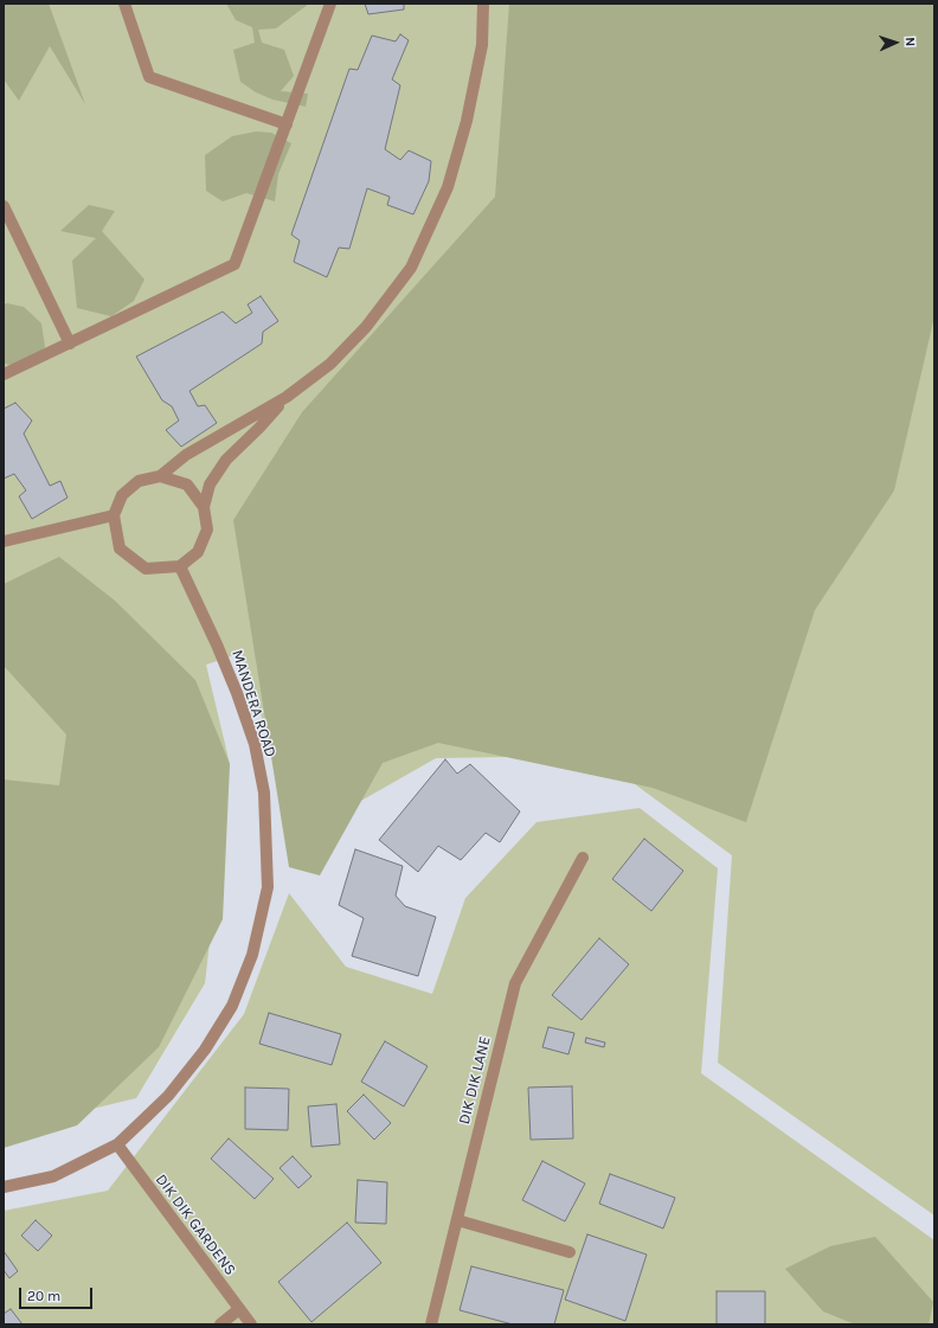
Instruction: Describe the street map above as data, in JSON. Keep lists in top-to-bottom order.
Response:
{
  "streets": {
    "street": ["MANDERA ROAD", "DIK DIK LANE", "DIK DIK GARDENS"]
  },
  "crossings": [
    ["MANDERA ROAD", "DIK DIK GARDENS"]
  ],
  "scale_bar": "20 m",
  "north": "right"
}
